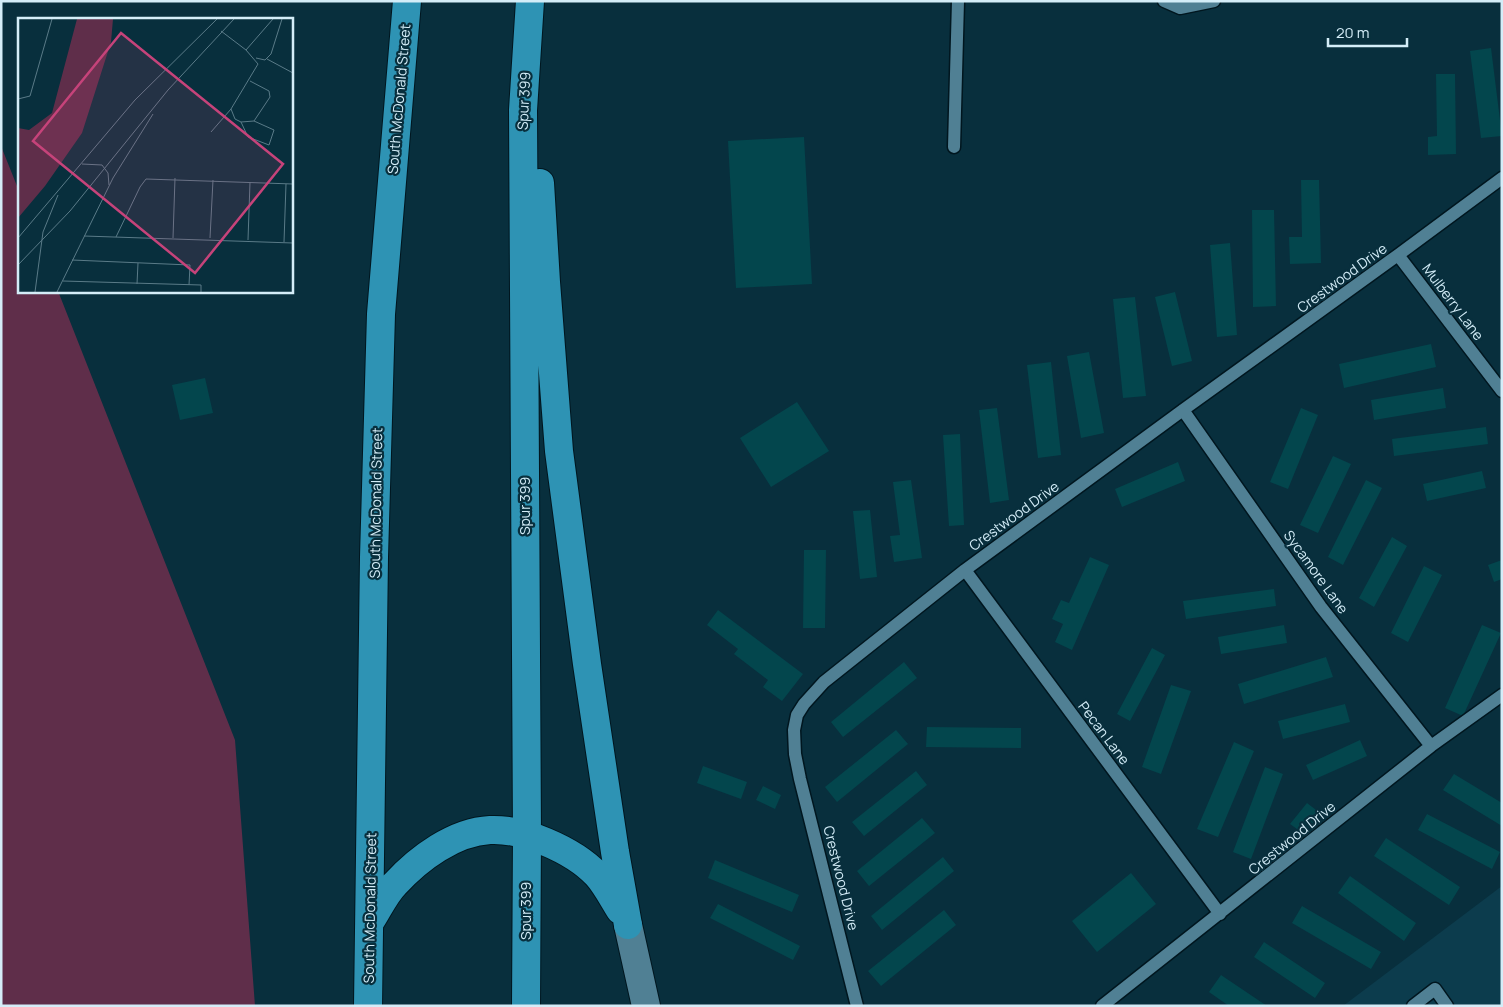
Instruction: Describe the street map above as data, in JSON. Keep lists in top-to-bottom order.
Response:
{
  "streets": {
    "main road": ["South McDonald Street", "Spur 399"],
    "lane": [
      "Crestwood Drive",
      "Mulberry Lane",
      "Sycamore Lane",
      "Pecan Lane"
    ]
  },
  "crossings": [
    ["Crestwood Drive", "Mulberry Lane"],
    ["Crestwood Drive", "Sycamore Lane"],
    ["Crestwood Drive", "Pecan Lane"]
  ],
  "scale_bar": "20 m"
}
